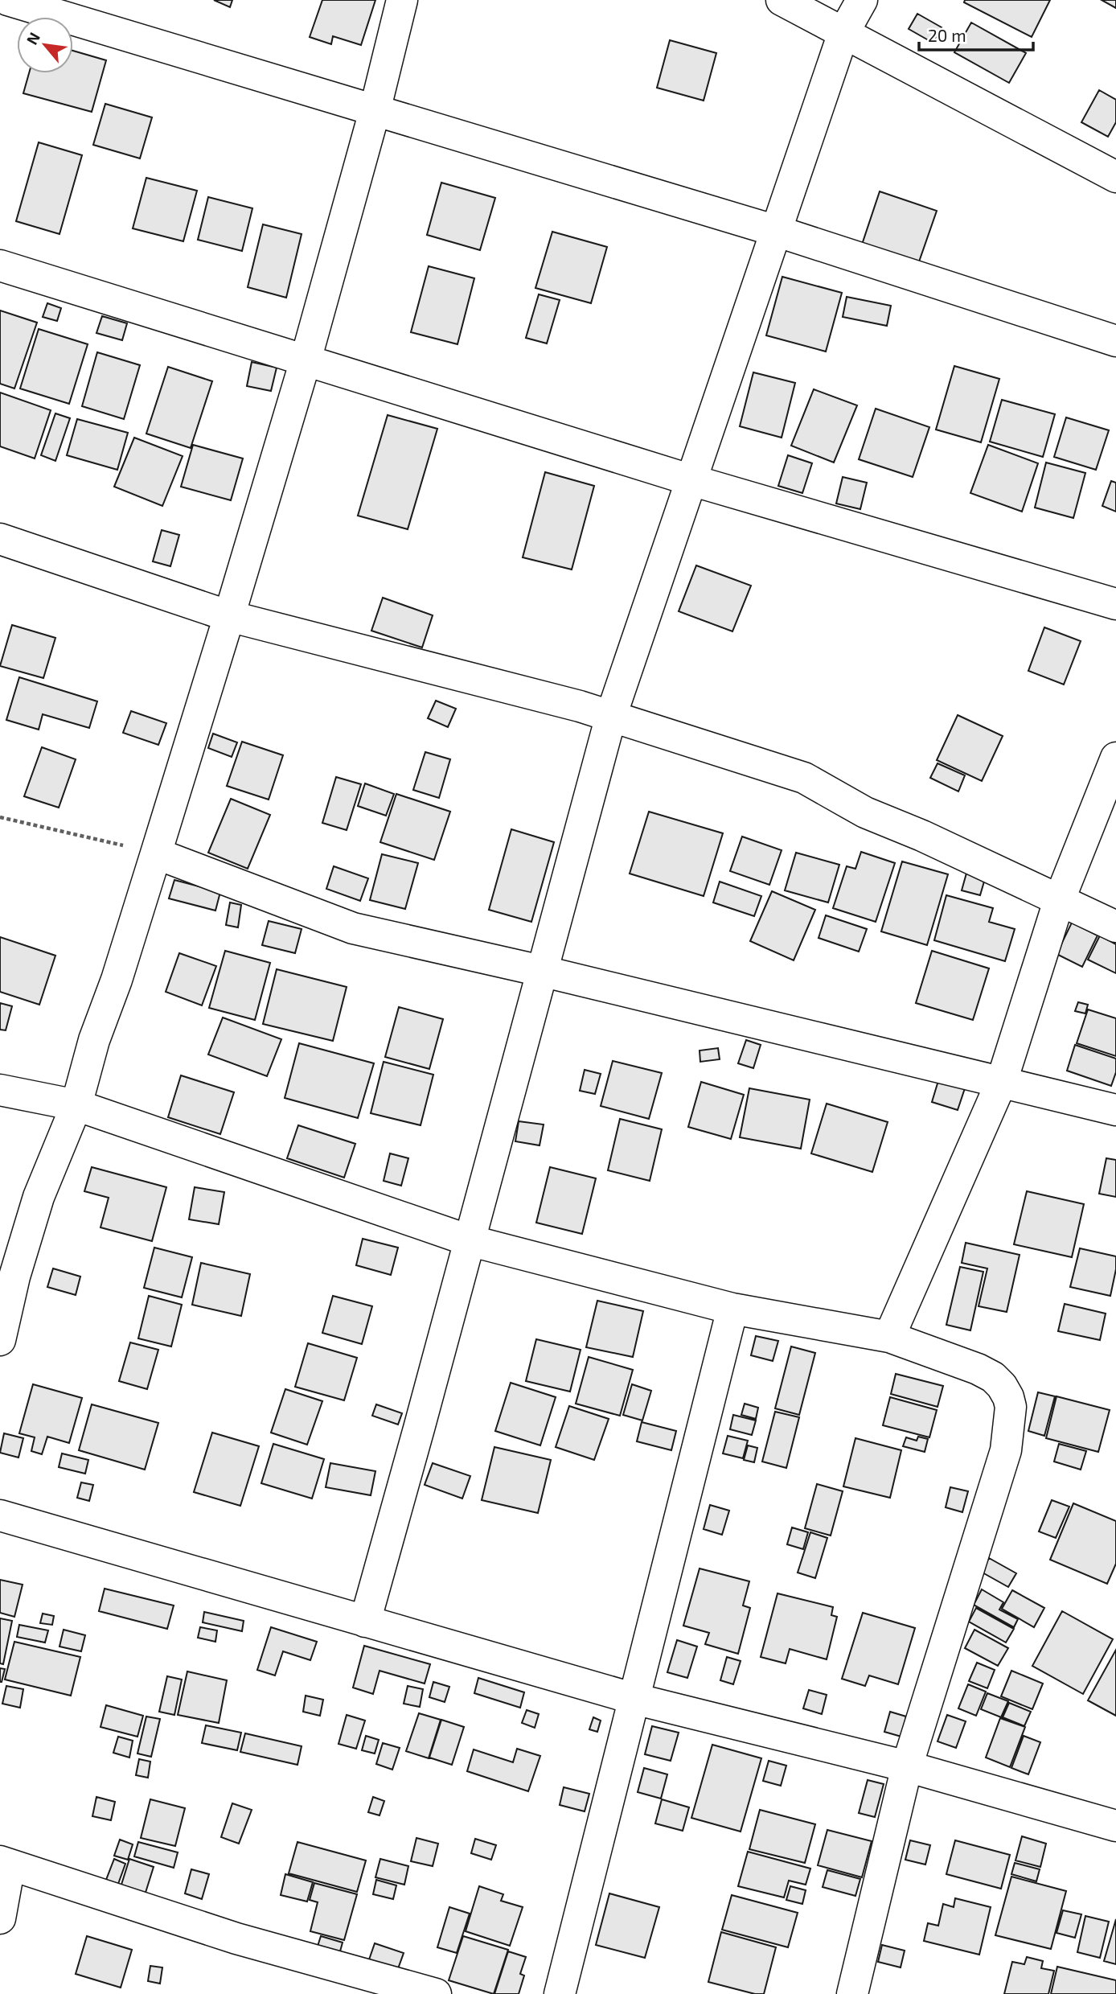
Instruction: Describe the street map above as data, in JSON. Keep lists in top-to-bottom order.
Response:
{
  "scale_bar": "20 m",
  "north": "top left"
}
